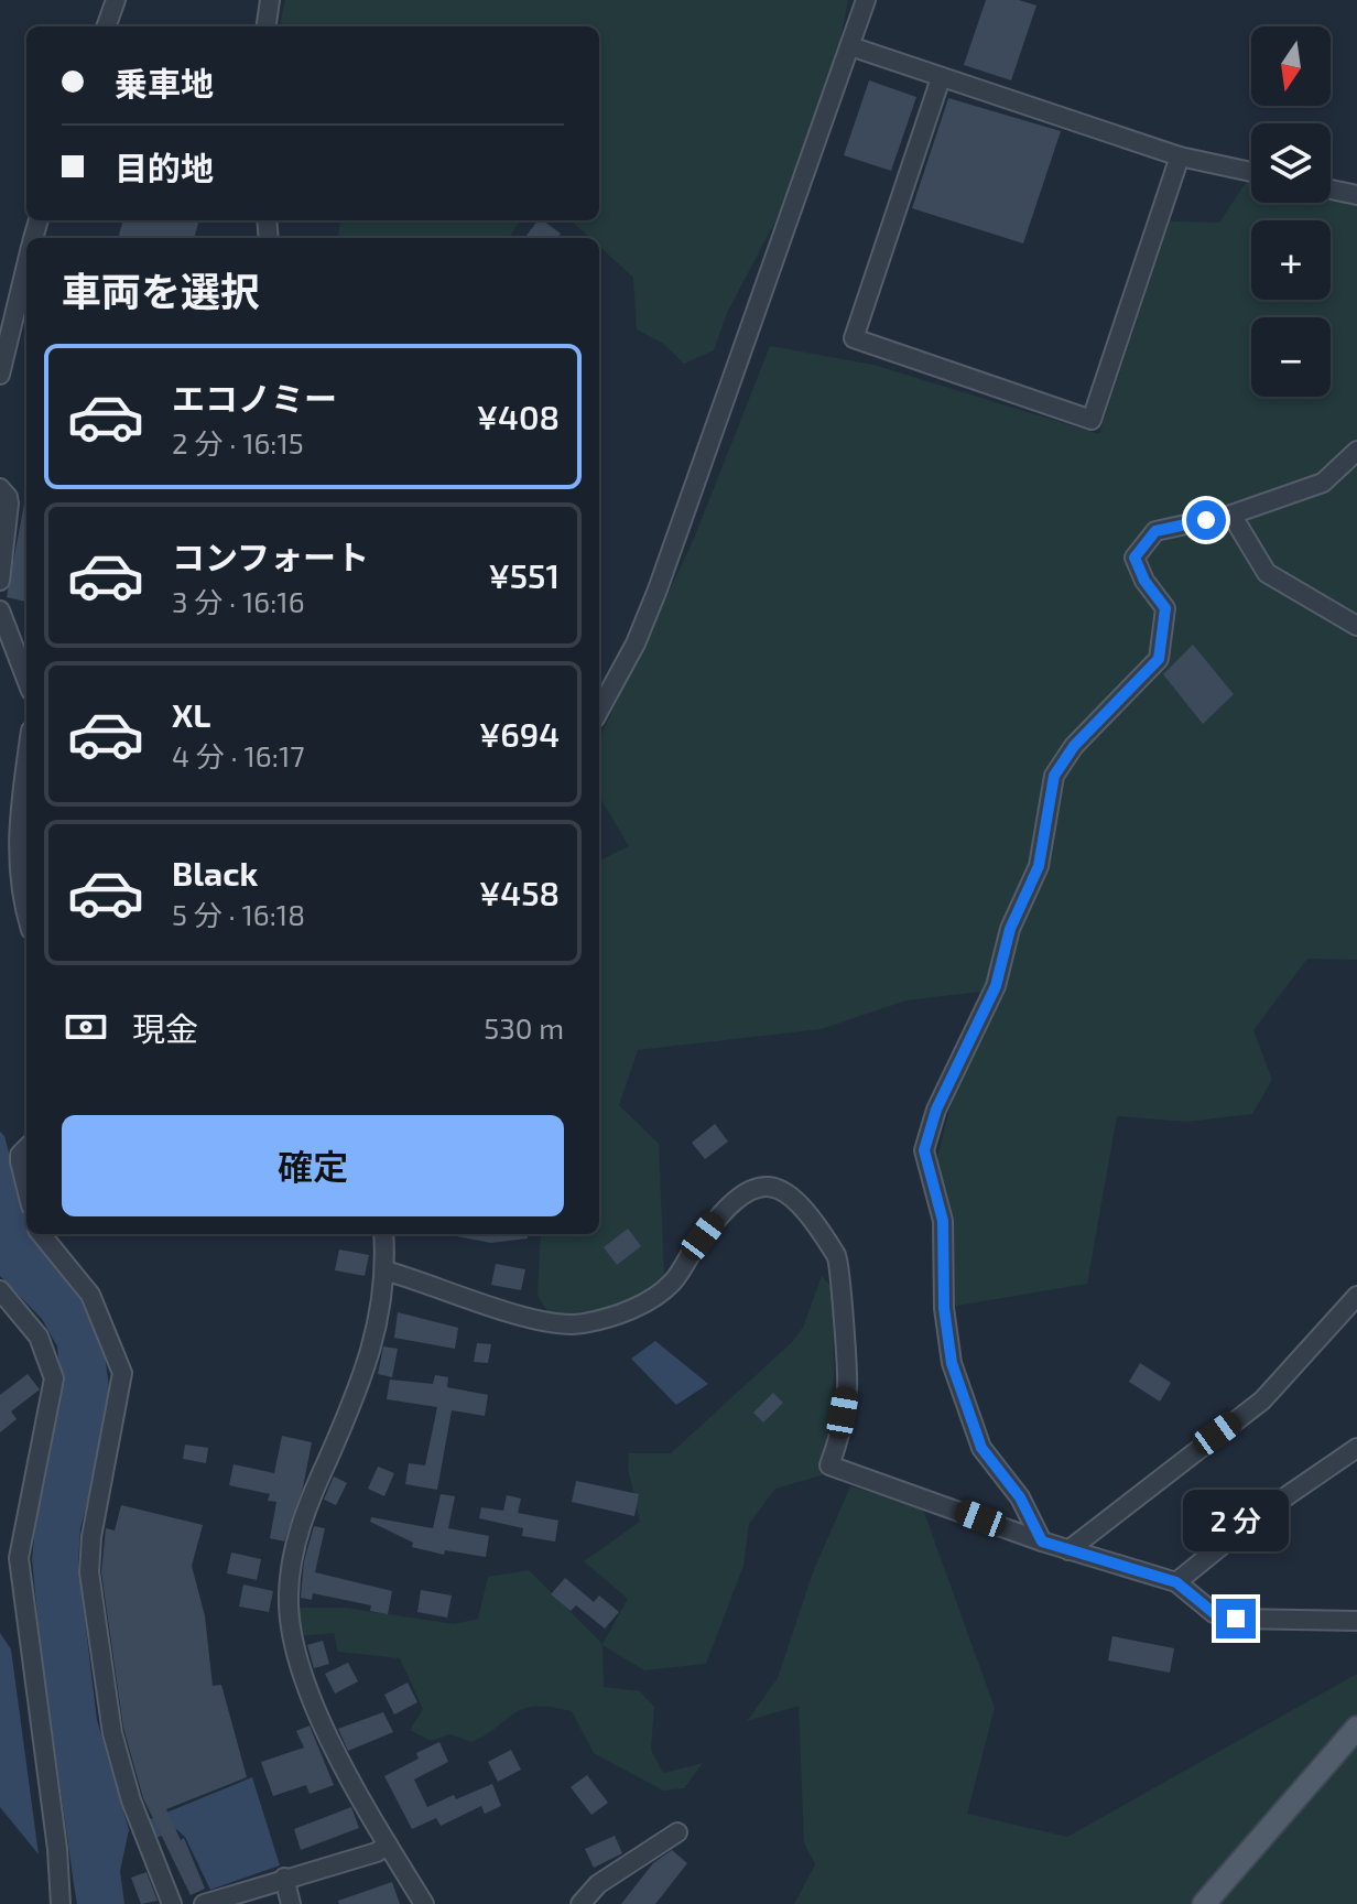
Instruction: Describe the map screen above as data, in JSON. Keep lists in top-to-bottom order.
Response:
{
  "north": "bottom",
  "page": {
    "map_buttons": ["+", "−"],
    "banner": ["乗車地", "目的地"],
    "heading": "車両を選択",
    "list": [
      {
        "name": "エコノミー",
        "note": "2 分 · 16:15",
        "value": "¥408"
      },
      {
        "name": "コンフォート",
        "note": "3 分 · 16:16",
        "value": "¥551"
      },
      {
        "name": "XL",
        "note": "4 分 · 16:17",
        "value": "¥694"
      },
      {
        "name": "Black",
        "note": "5 分 · 16:18",
        "value": "¥458"
      }
    ],
    "pay": ["現金", "530 m"],
    "buttons": "確定",
    "bubble": "2 分"
  }
}
